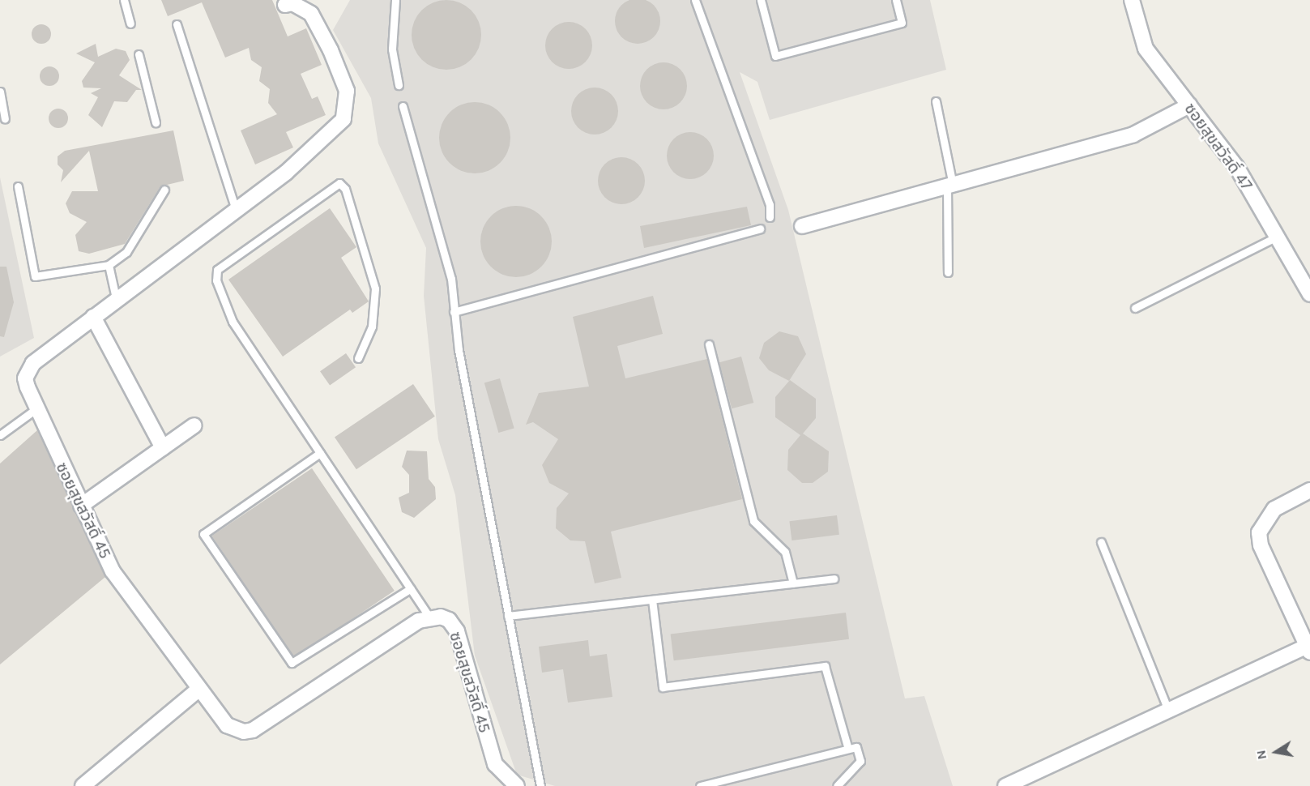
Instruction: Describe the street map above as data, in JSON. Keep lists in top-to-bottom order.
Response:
{
  "streets": {
    "street": ["ซอยสุขสวัสดิ์ 47", "ซอยสุขสวัสดิ์ 45"]
  },
  "north": "left"
}
